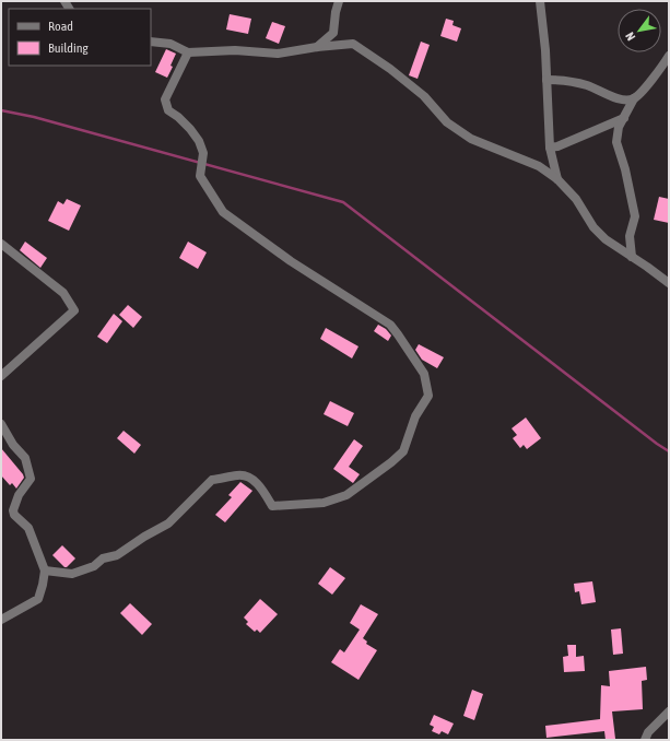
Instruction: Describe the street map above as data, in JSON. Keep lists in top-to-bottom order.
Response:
{
  "legend": ["Road", "Building"],
  "north": "bottom left"
}
